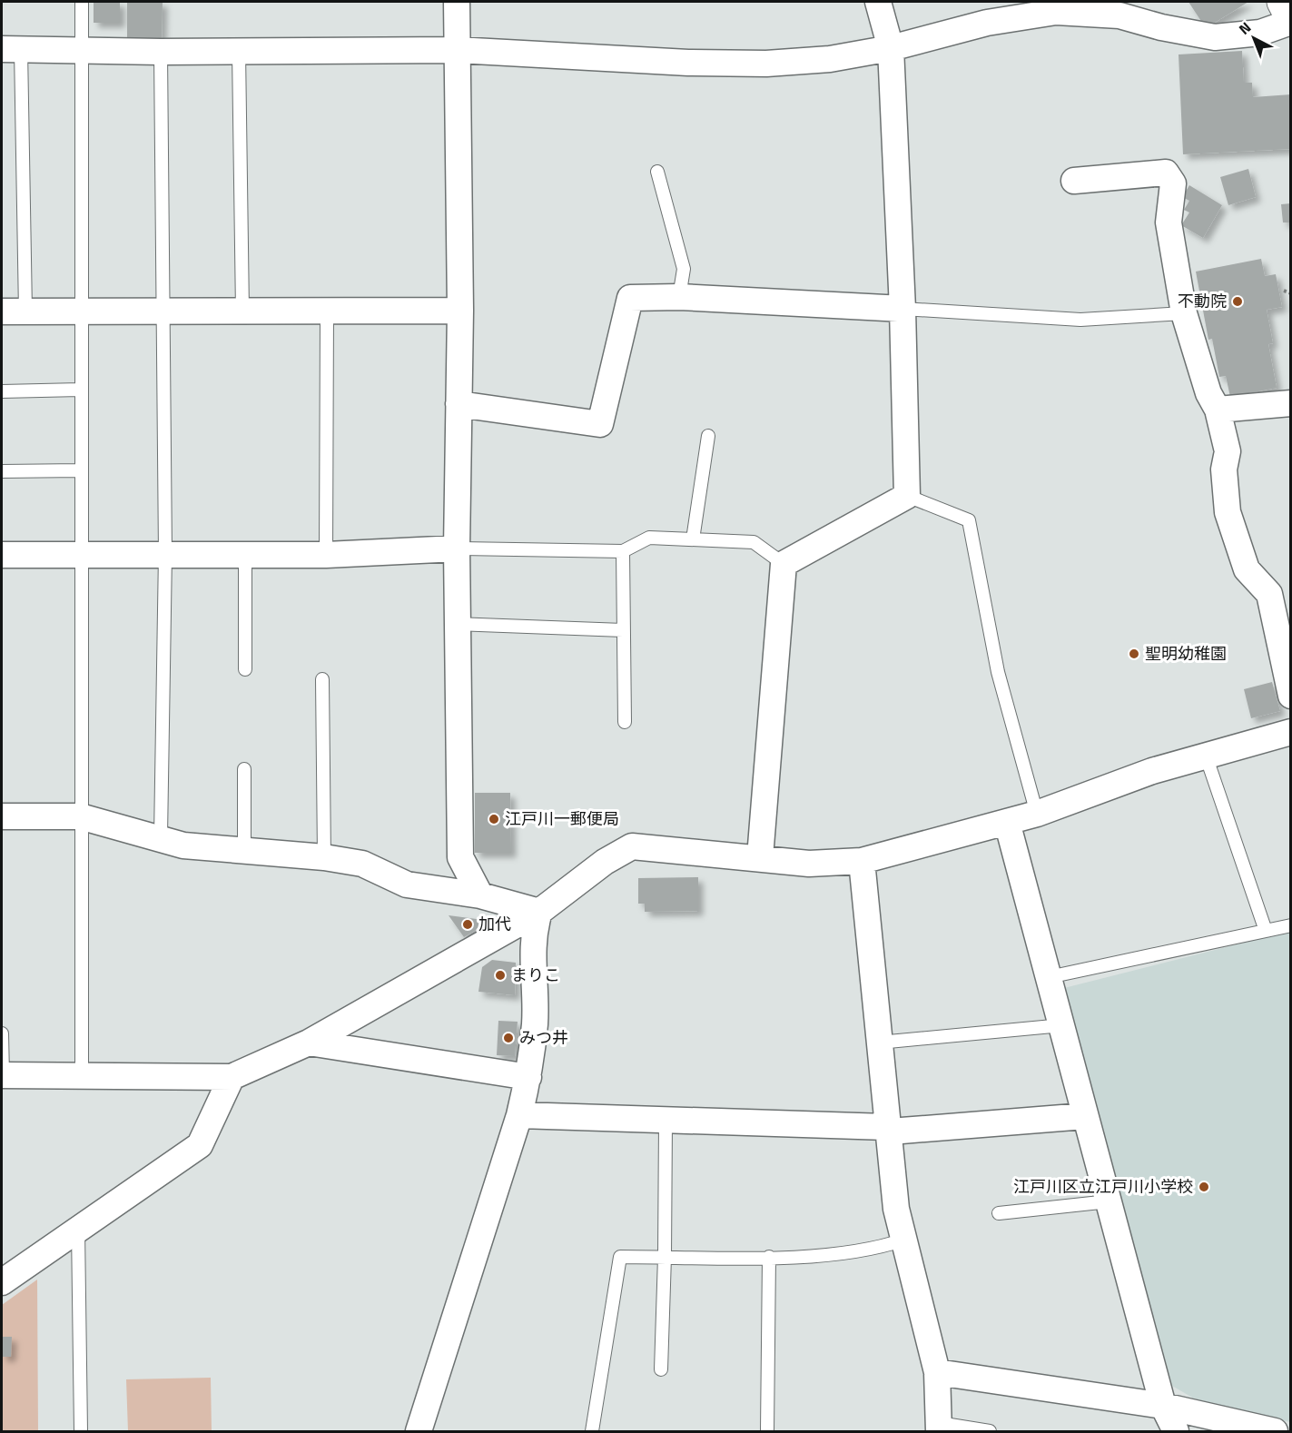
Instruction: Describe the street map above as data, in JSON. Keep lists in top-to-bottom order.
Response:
{
  "places": [
    "不動院",
    "聖明幼稚園",
    "江戸川一郵便局",
    "加代",
    "まりこ",
    "みつ井",
    "江戸川区立江戸川小学校"
  ],
  "north": "top left"
}
